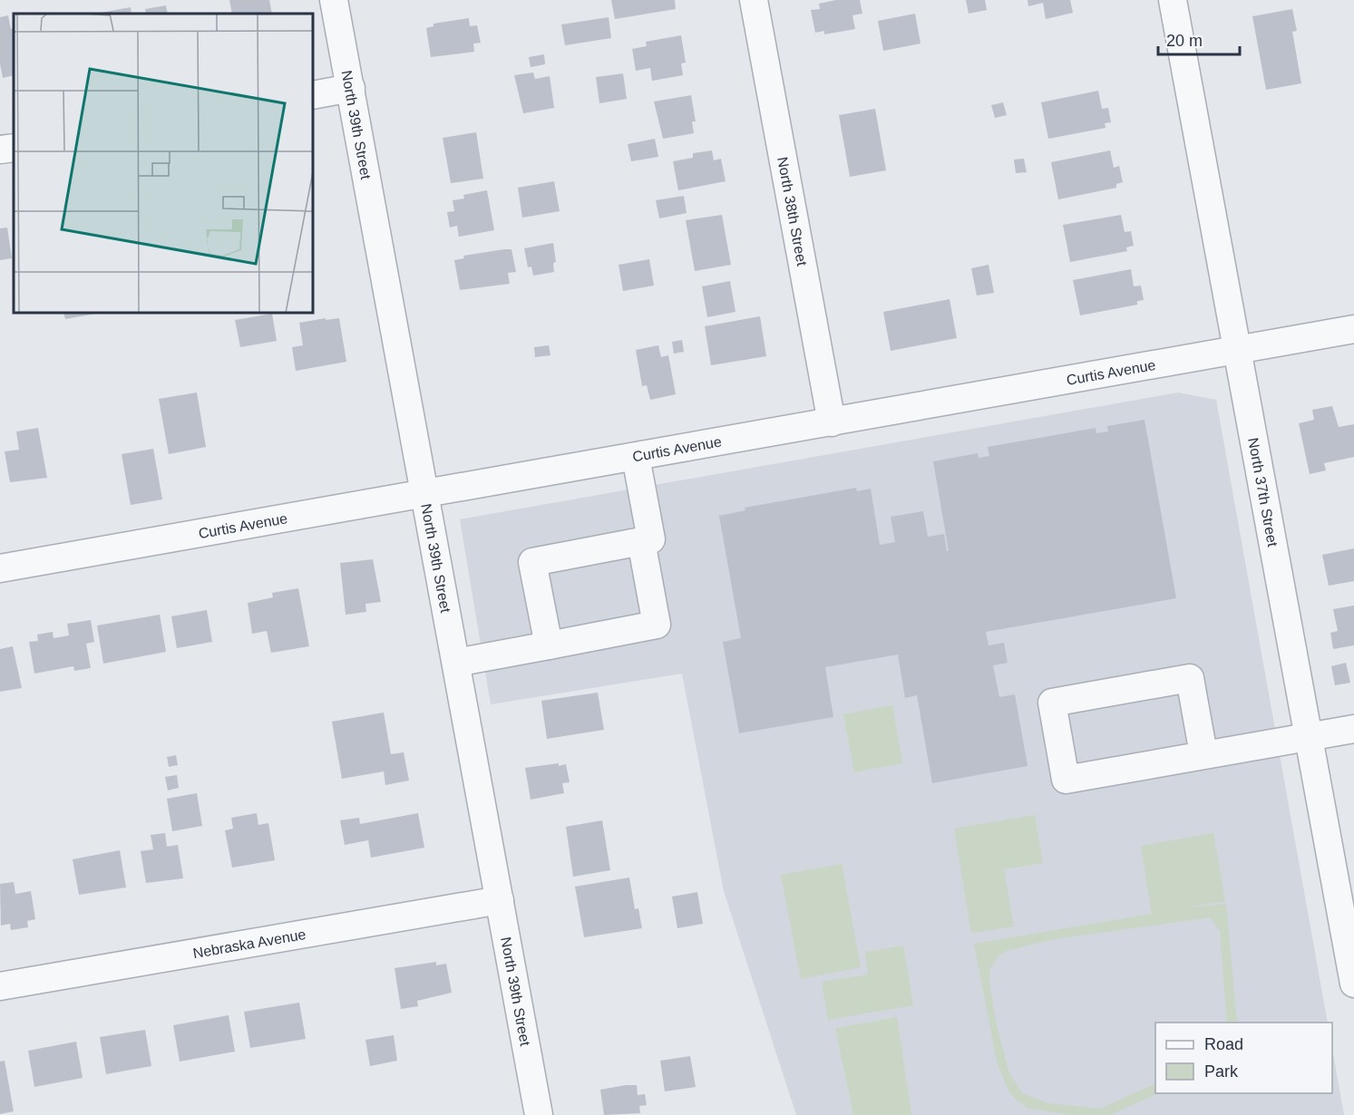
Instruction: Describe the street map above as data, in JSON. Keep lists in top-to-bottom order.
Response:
{
  "streets": {
    "street": [
      "North 39th Street",
      "North 38th Street",
      "Curtis Avenue",
      "North 37th Street",
      "Nebraska Avenue"
    ]
  },
  "crossings": [
    ["North 39th Street", "Curtis Avenue"],
    ["North 39th Street", "Nebraska Avenue"],
    ["North 38th Street", "Curtis Avenue"],
    ["Curtis Avenue", "North 37th Street"]
  ],
  "legend": ["Road", "Park"],
  "scale_bar": "20 m"
}
